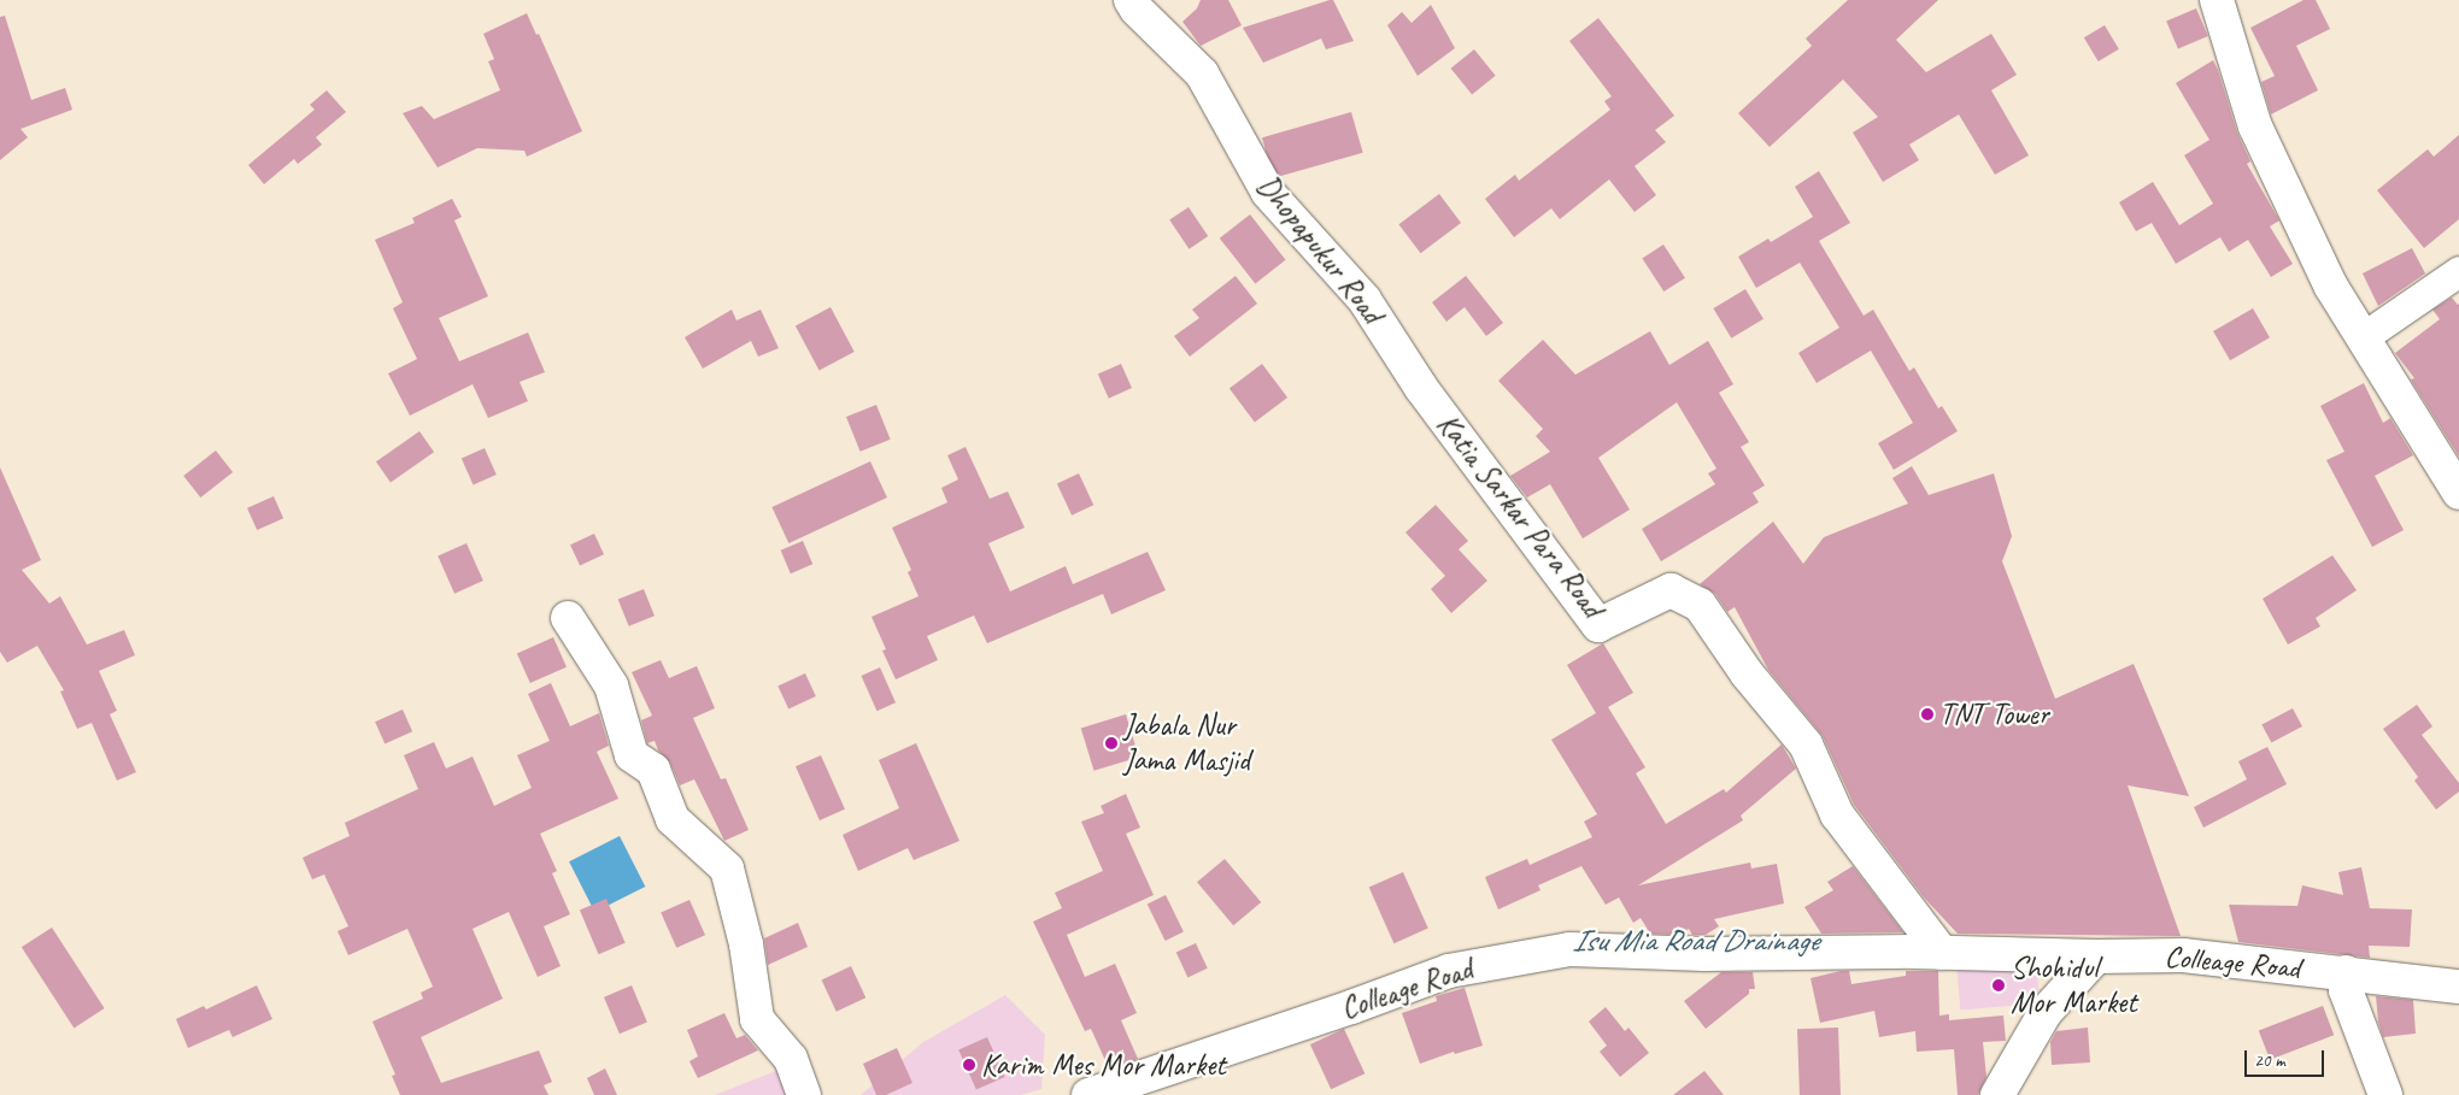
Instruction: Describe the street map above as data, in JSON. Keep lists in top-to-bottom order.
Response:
{
  "streets": {
    "street": ["Dhopapukur Road", "Katia Sarkar Para Road", "Colleage Road"]
  },
  "crossings": [
    ["Dhopapukur Road", "Katia Sarkar Para Road"],
    ["Katia Sarkar Para Road", "Colleage Road"]
  ],
  "water": ["Isu Mia Road Drainage"],
  "places": [
    "TNT Tower",
    "Jabala Nur Jama Masjid",
    "Shohidul Mor Market",
    "Karim Mes Mor Market"
  ],
  "scale_bar": "20 m"
}
